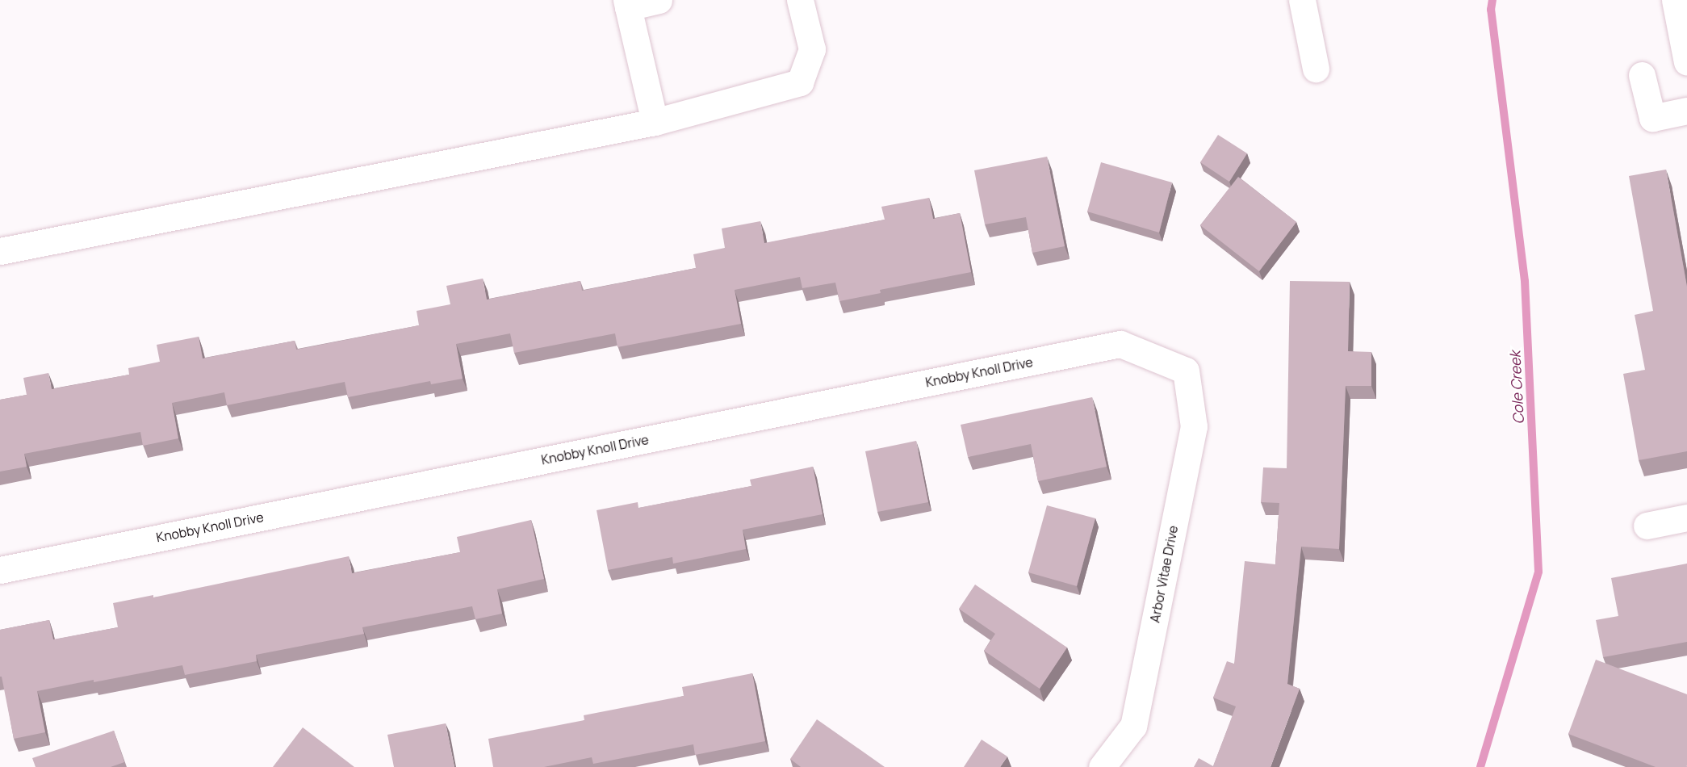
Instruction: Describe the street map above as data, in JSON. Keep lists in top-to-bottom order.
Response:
{
  "streets": {
    "street": ["Knobby Knoll Drive", "Arbor Vitae Drive"]
  },
  "crossings": [
    ["Knobby Knoll Drive", "Arbor Vitae Drive"]
  ],
  "water": ["Cole Creek"]
}
